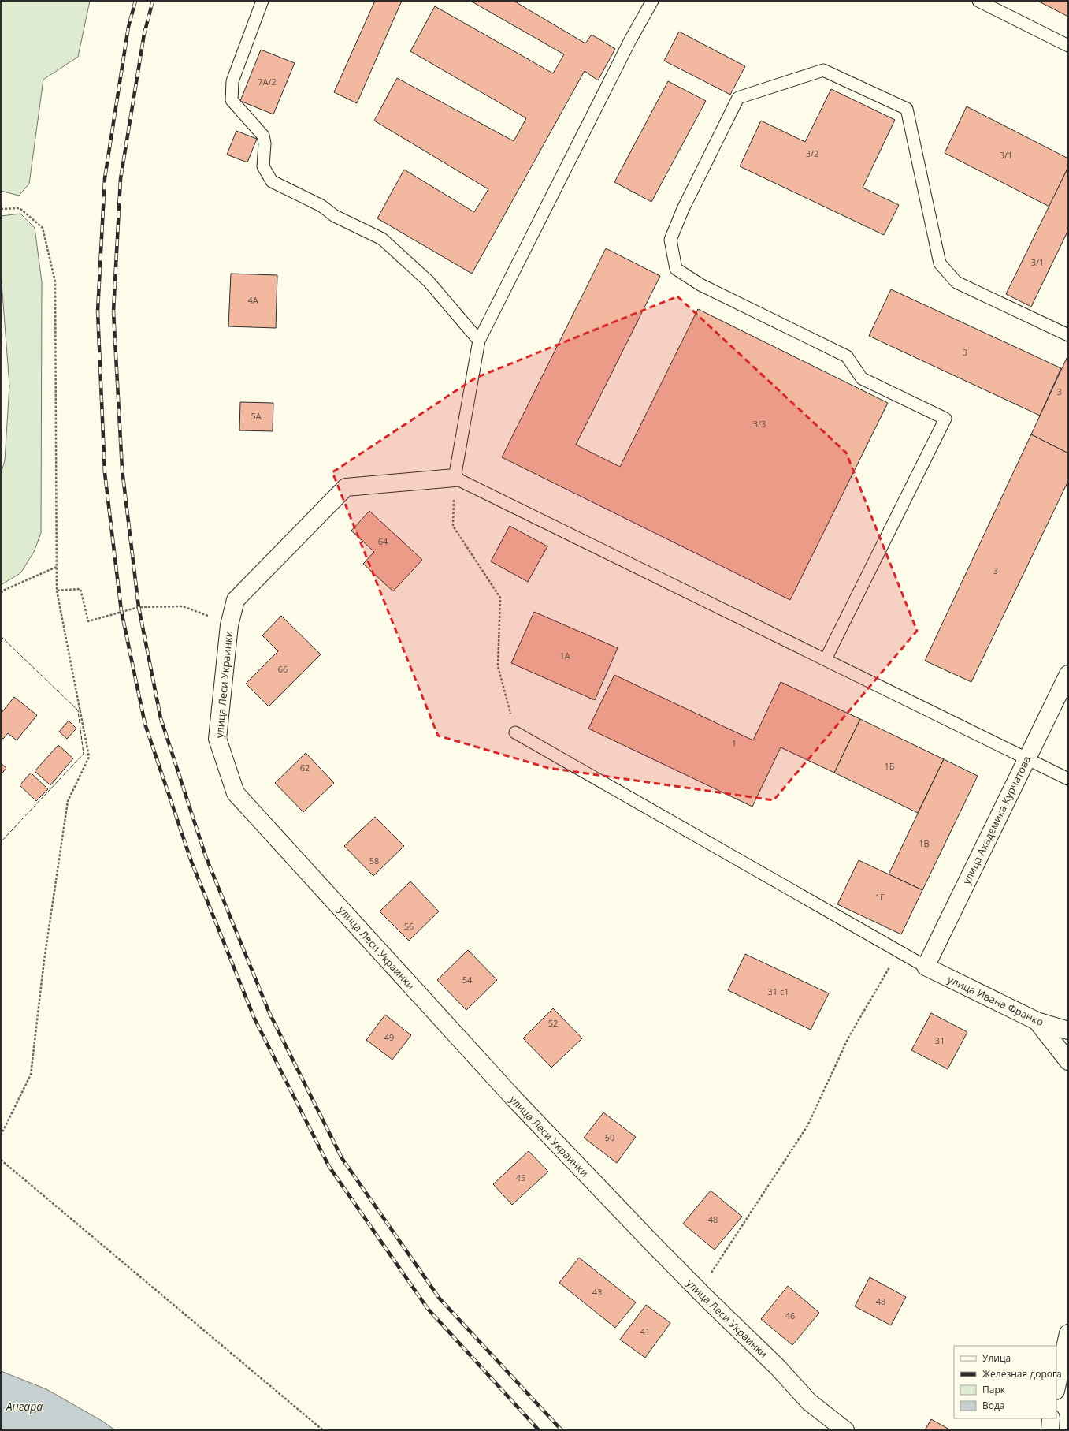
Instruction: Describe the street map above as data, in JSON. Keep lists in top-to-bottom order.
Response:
{
  "streets": {
    "street": ["улица Леси Украинки", "улица Академика Курчатова", "улица Ивана Франко"]
  },
  "crossings": [
    ["улица Академика Курчатова", "улица Ивана Франко"]
  ],
  "water": ["Ангара"],
  "house_numbers": [
    "7А/2",
    "3/2",
    "3/1",
    "3/1",
    "4А",
    "3",
    "3",
    "5А",
    "3/3",
    "64",
    "3",
    "1А",
    "66",
    "1",
    "1Б",
    "62",
    "1В",
    "58",
    "1Г",
    "56",
    "54",
    "31 с1",
    "52",
    "49",
    "31",
    "50",
    "45",
    "48",
    "43",
    "48",
    "46",
    "41"
  ],
  "legend": [
    "Улица",
    "Железная дорога",
    "Парк",
    "Вода"
  ]
}
